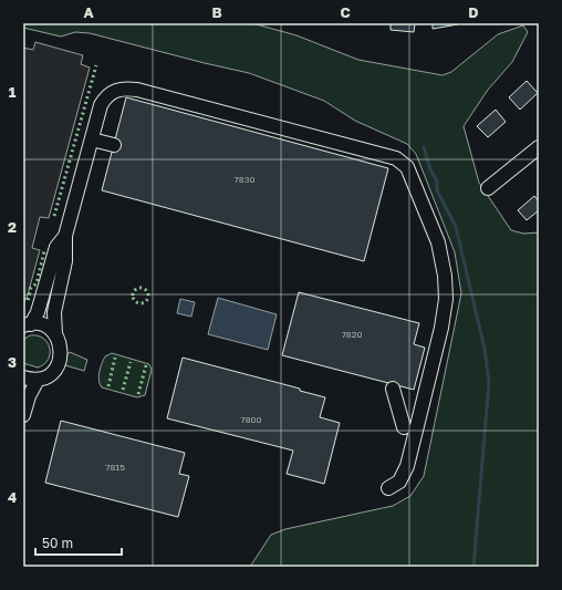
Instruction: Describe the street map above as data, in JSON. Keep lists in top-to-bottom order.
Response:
{
  "house_numbers": [
    "7830",
    "7820",
    "7800",
    "7815"
  ],
  "scale_bar": "50 m",
  "grid": {
    "columns": [
      "A",
      "B",
      "C",
      "D"
    ],
    "rows": [
      "1",
      "2",
      "3",
      "4"
    ]
  }
}
